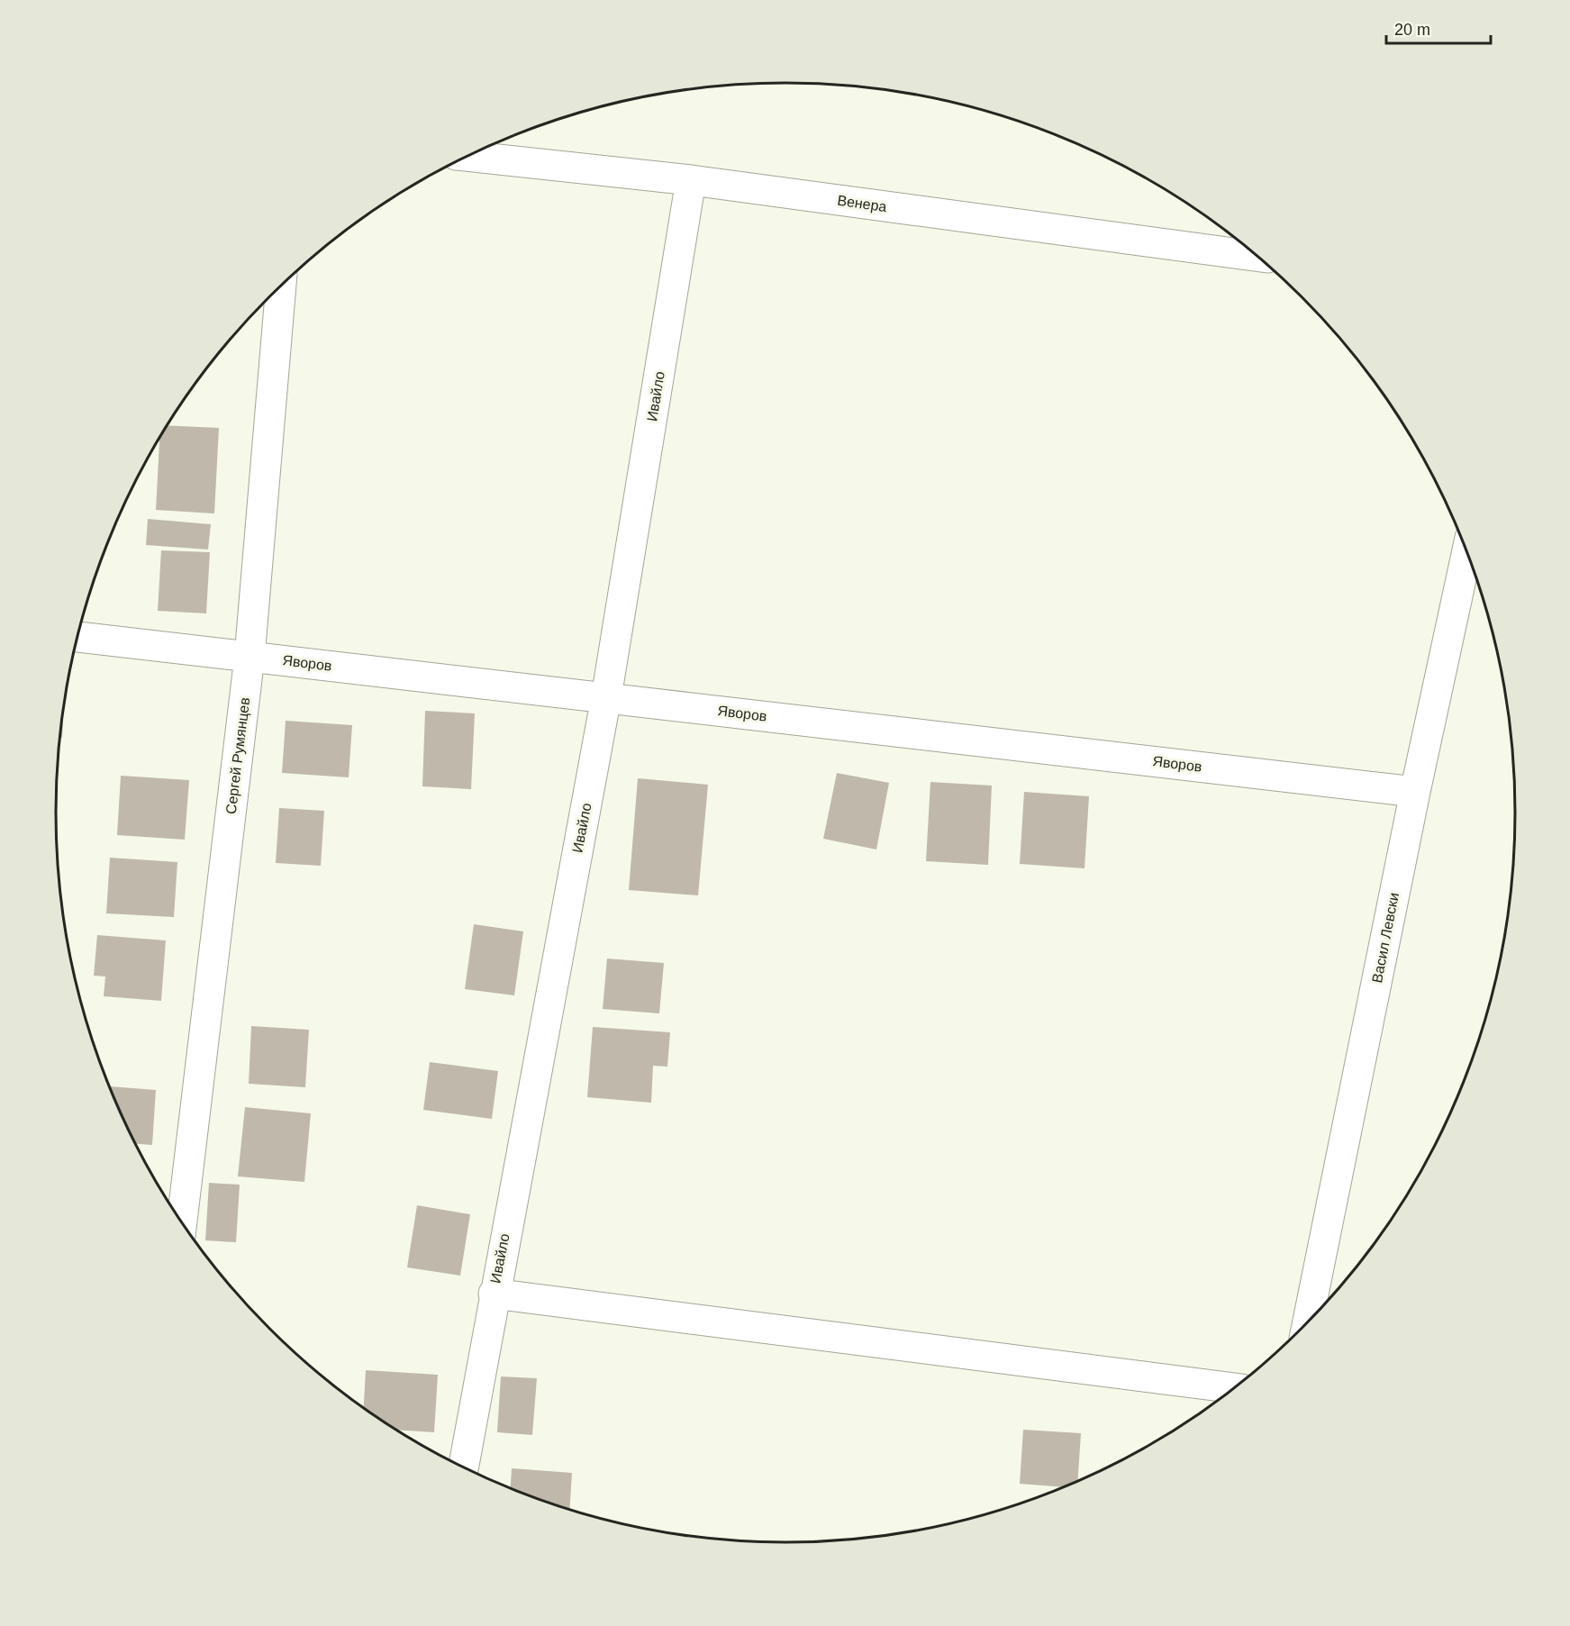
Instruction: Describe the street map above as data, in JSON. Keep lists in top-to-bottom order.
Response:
{
  "streets": {
    "street": [
      "Венера",
      "Ивайло",
      "Яворов",
      "Сергей Румянцев",
      "Васил Левски"
    ]
  },
  "crossings": [
    ["Венера", "Ивайло"],
    ["Ивайло", "Яворов"],
    ["Яворов", "Сергей Румянцев"],
    ["Яворов", "Васил Левски"]
  ],
  "scale_bar": "20 m"
}
